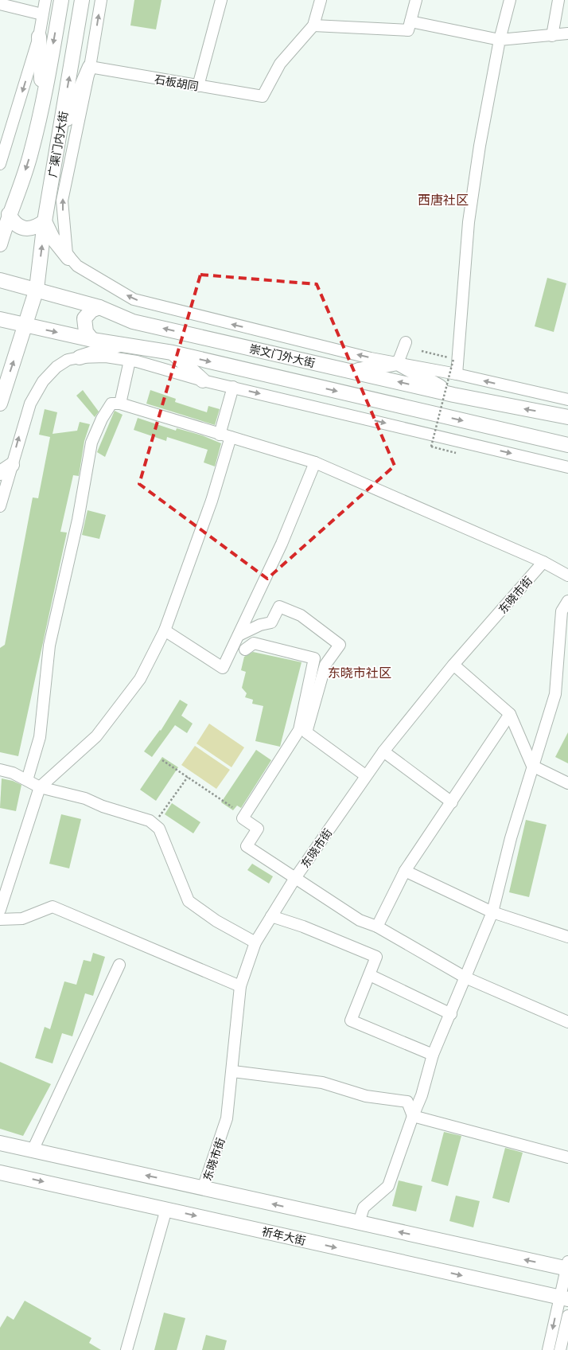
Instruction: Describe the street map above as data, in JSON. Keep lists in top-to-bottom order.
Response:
{
  "streets": {
    "main road": ["广渠门内大街", "崇文门外大街", "祈年大街"],
    "street": ["石板胡同", "东晓市街"]
  },
  "crossings": [
    ["广渠门内大街", "崇文门外大街"]
  ],
  "districts": ["西唐社区", "东晓市社区"]
}
